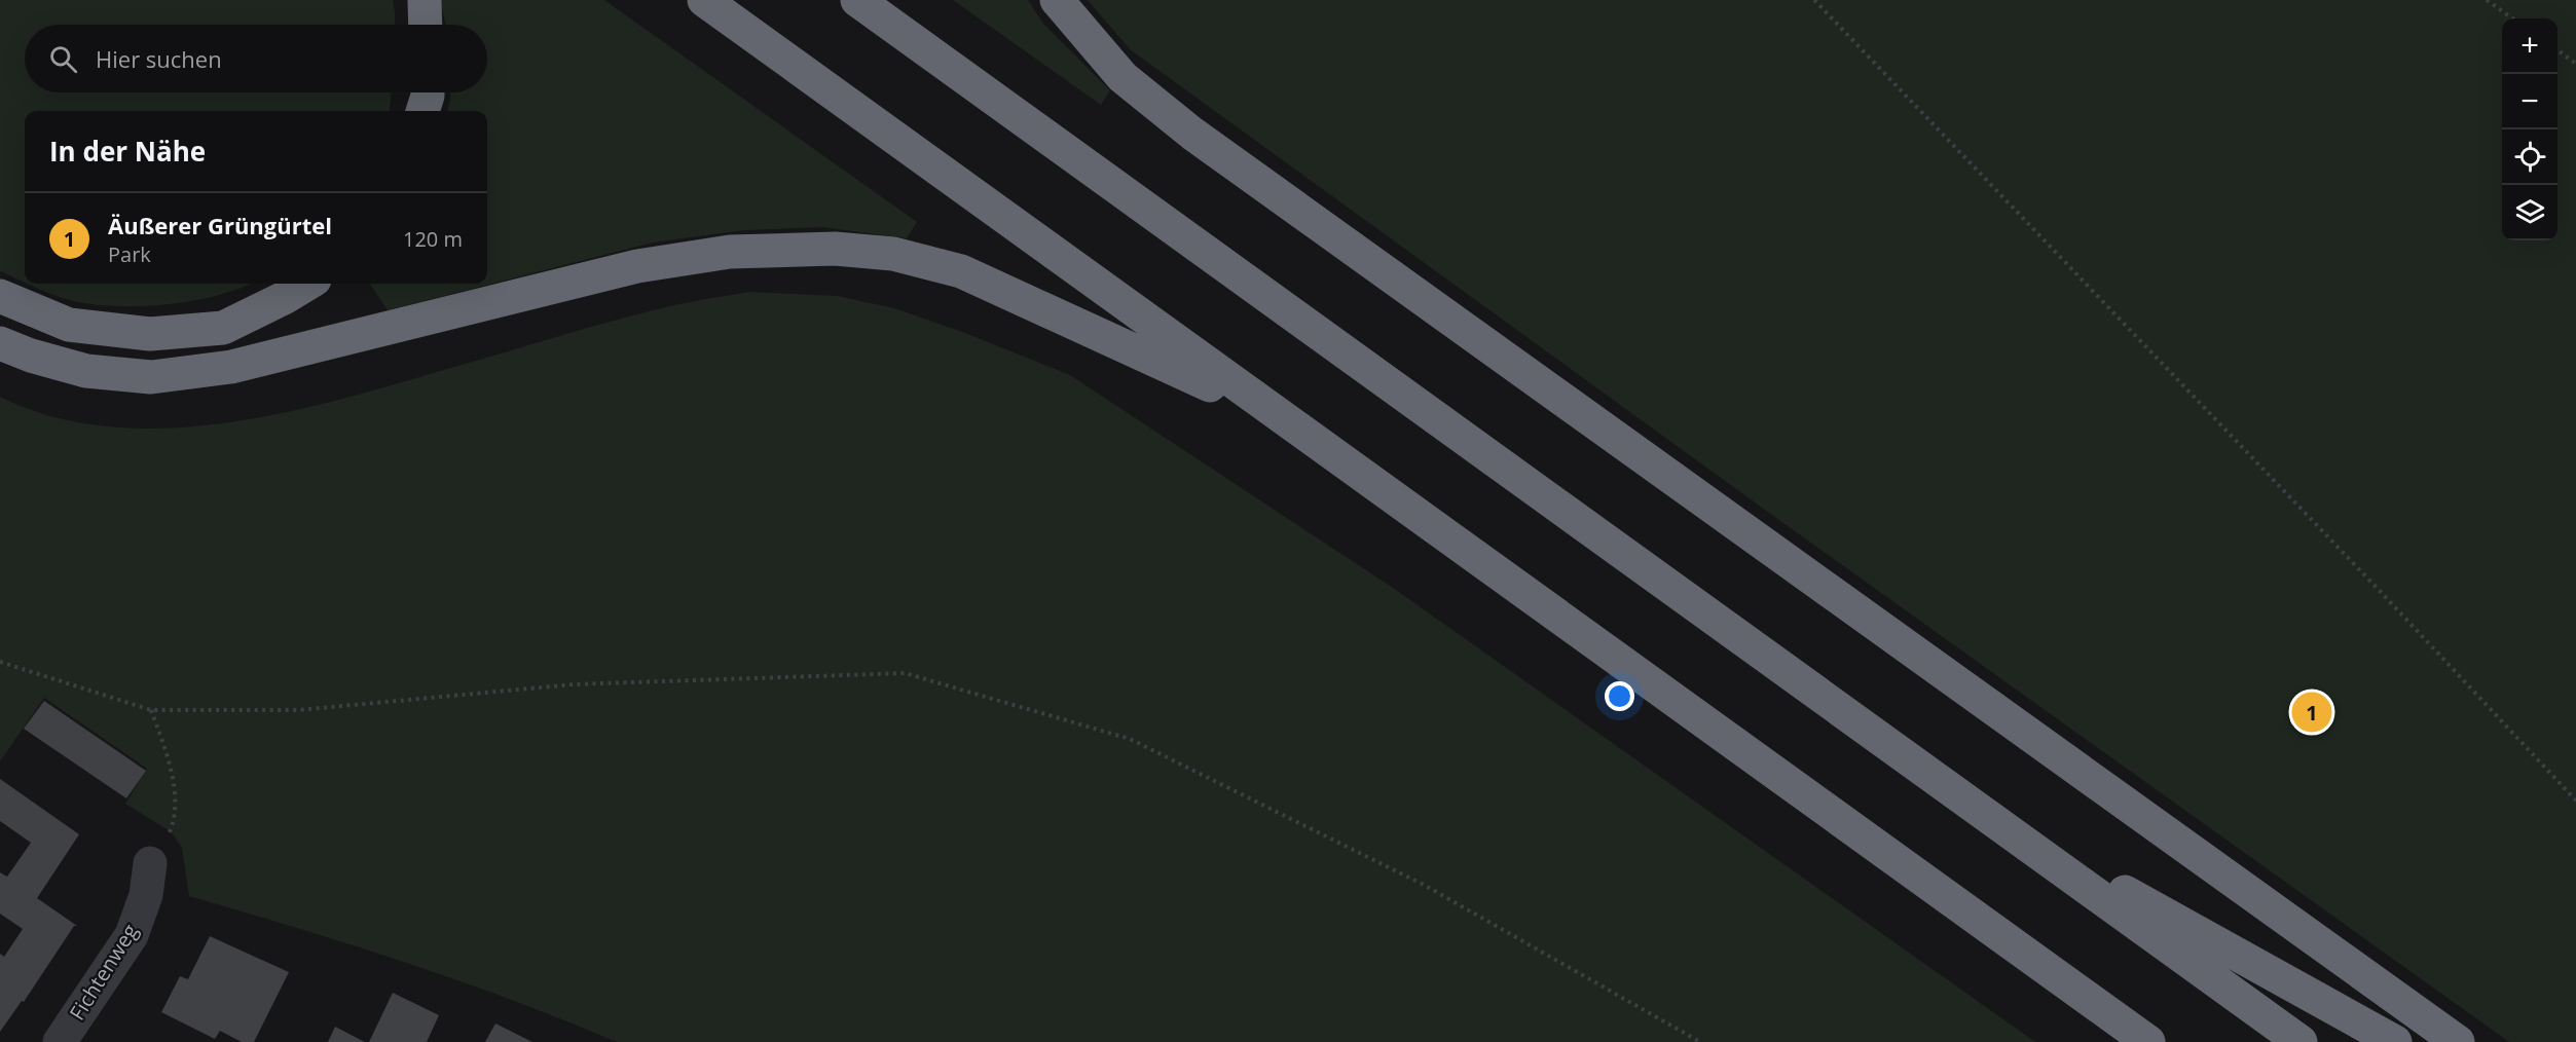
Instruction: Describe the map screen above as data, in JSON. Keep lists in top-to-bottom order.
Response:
{
  "streets": {
    "street": ["Fichtenweg"]
  },
  "page": {
    "map_buttons": ["+", "−"],
    "search": "Hier suchen",
    "heading": "In der Nähe",
    "list": [
      {
        "mark": "1",
        "name": "Äußerer Grüngürtel",
        "note": "Park",
        "value": "120 m"
      }
    ],
    "pins": "1"
  }
}
